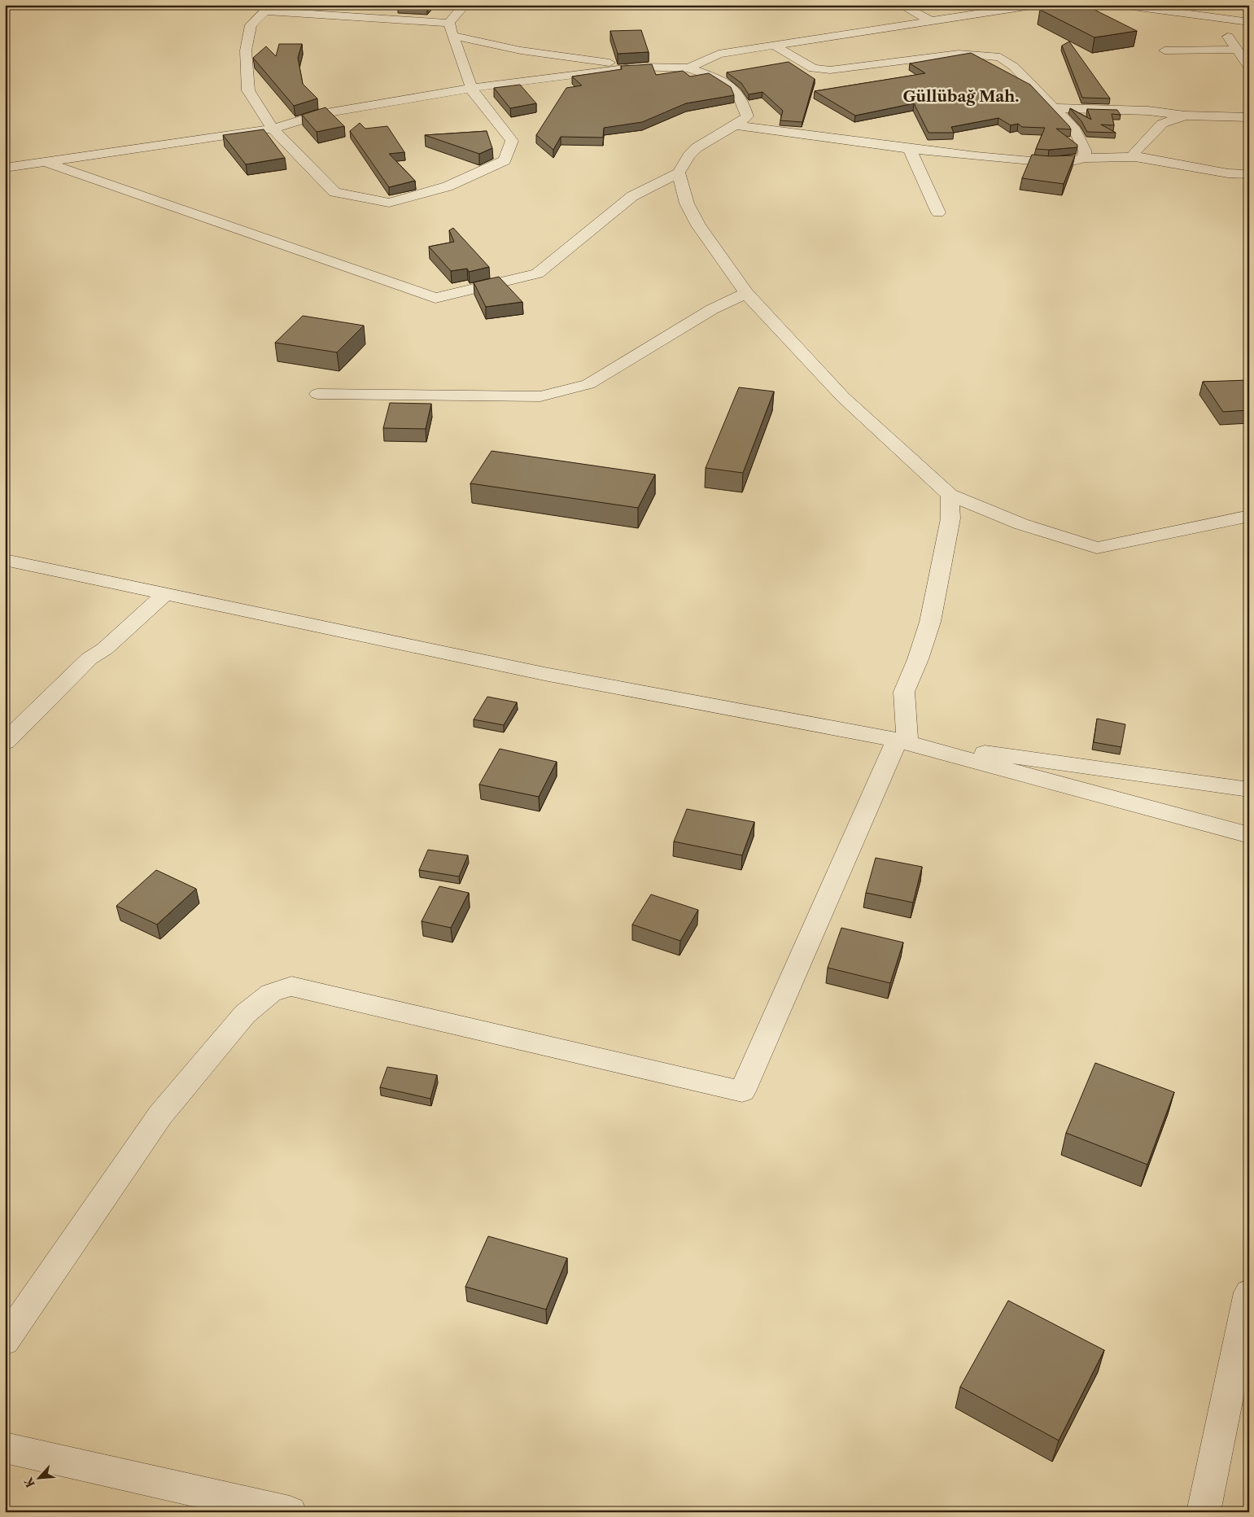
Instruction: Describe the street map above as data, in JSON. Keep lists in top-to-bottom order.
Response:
{
  "districts": ["Güllübağ Mah."],
  "north": "bottom left"
}
